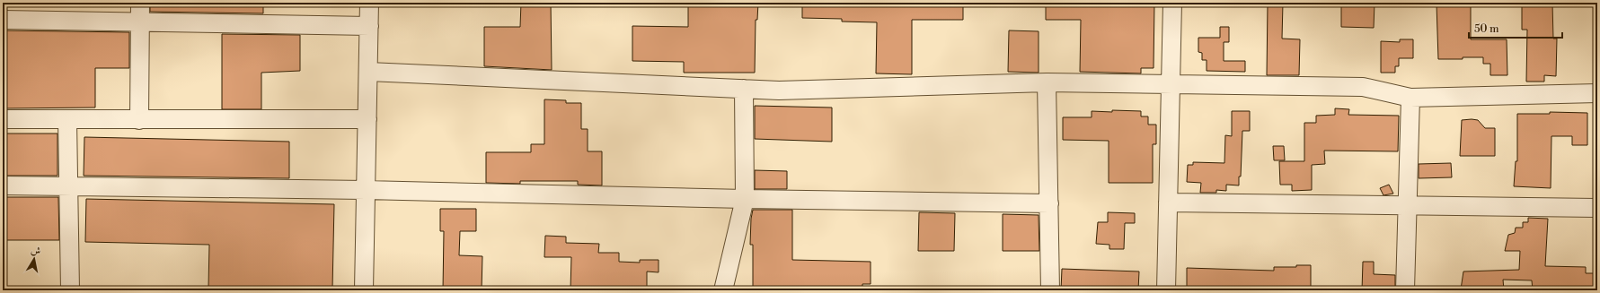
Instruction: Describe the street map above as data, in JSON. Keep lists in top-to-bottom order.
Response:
{
  "scale_bar": "50 m",
  "north": "top"
}
